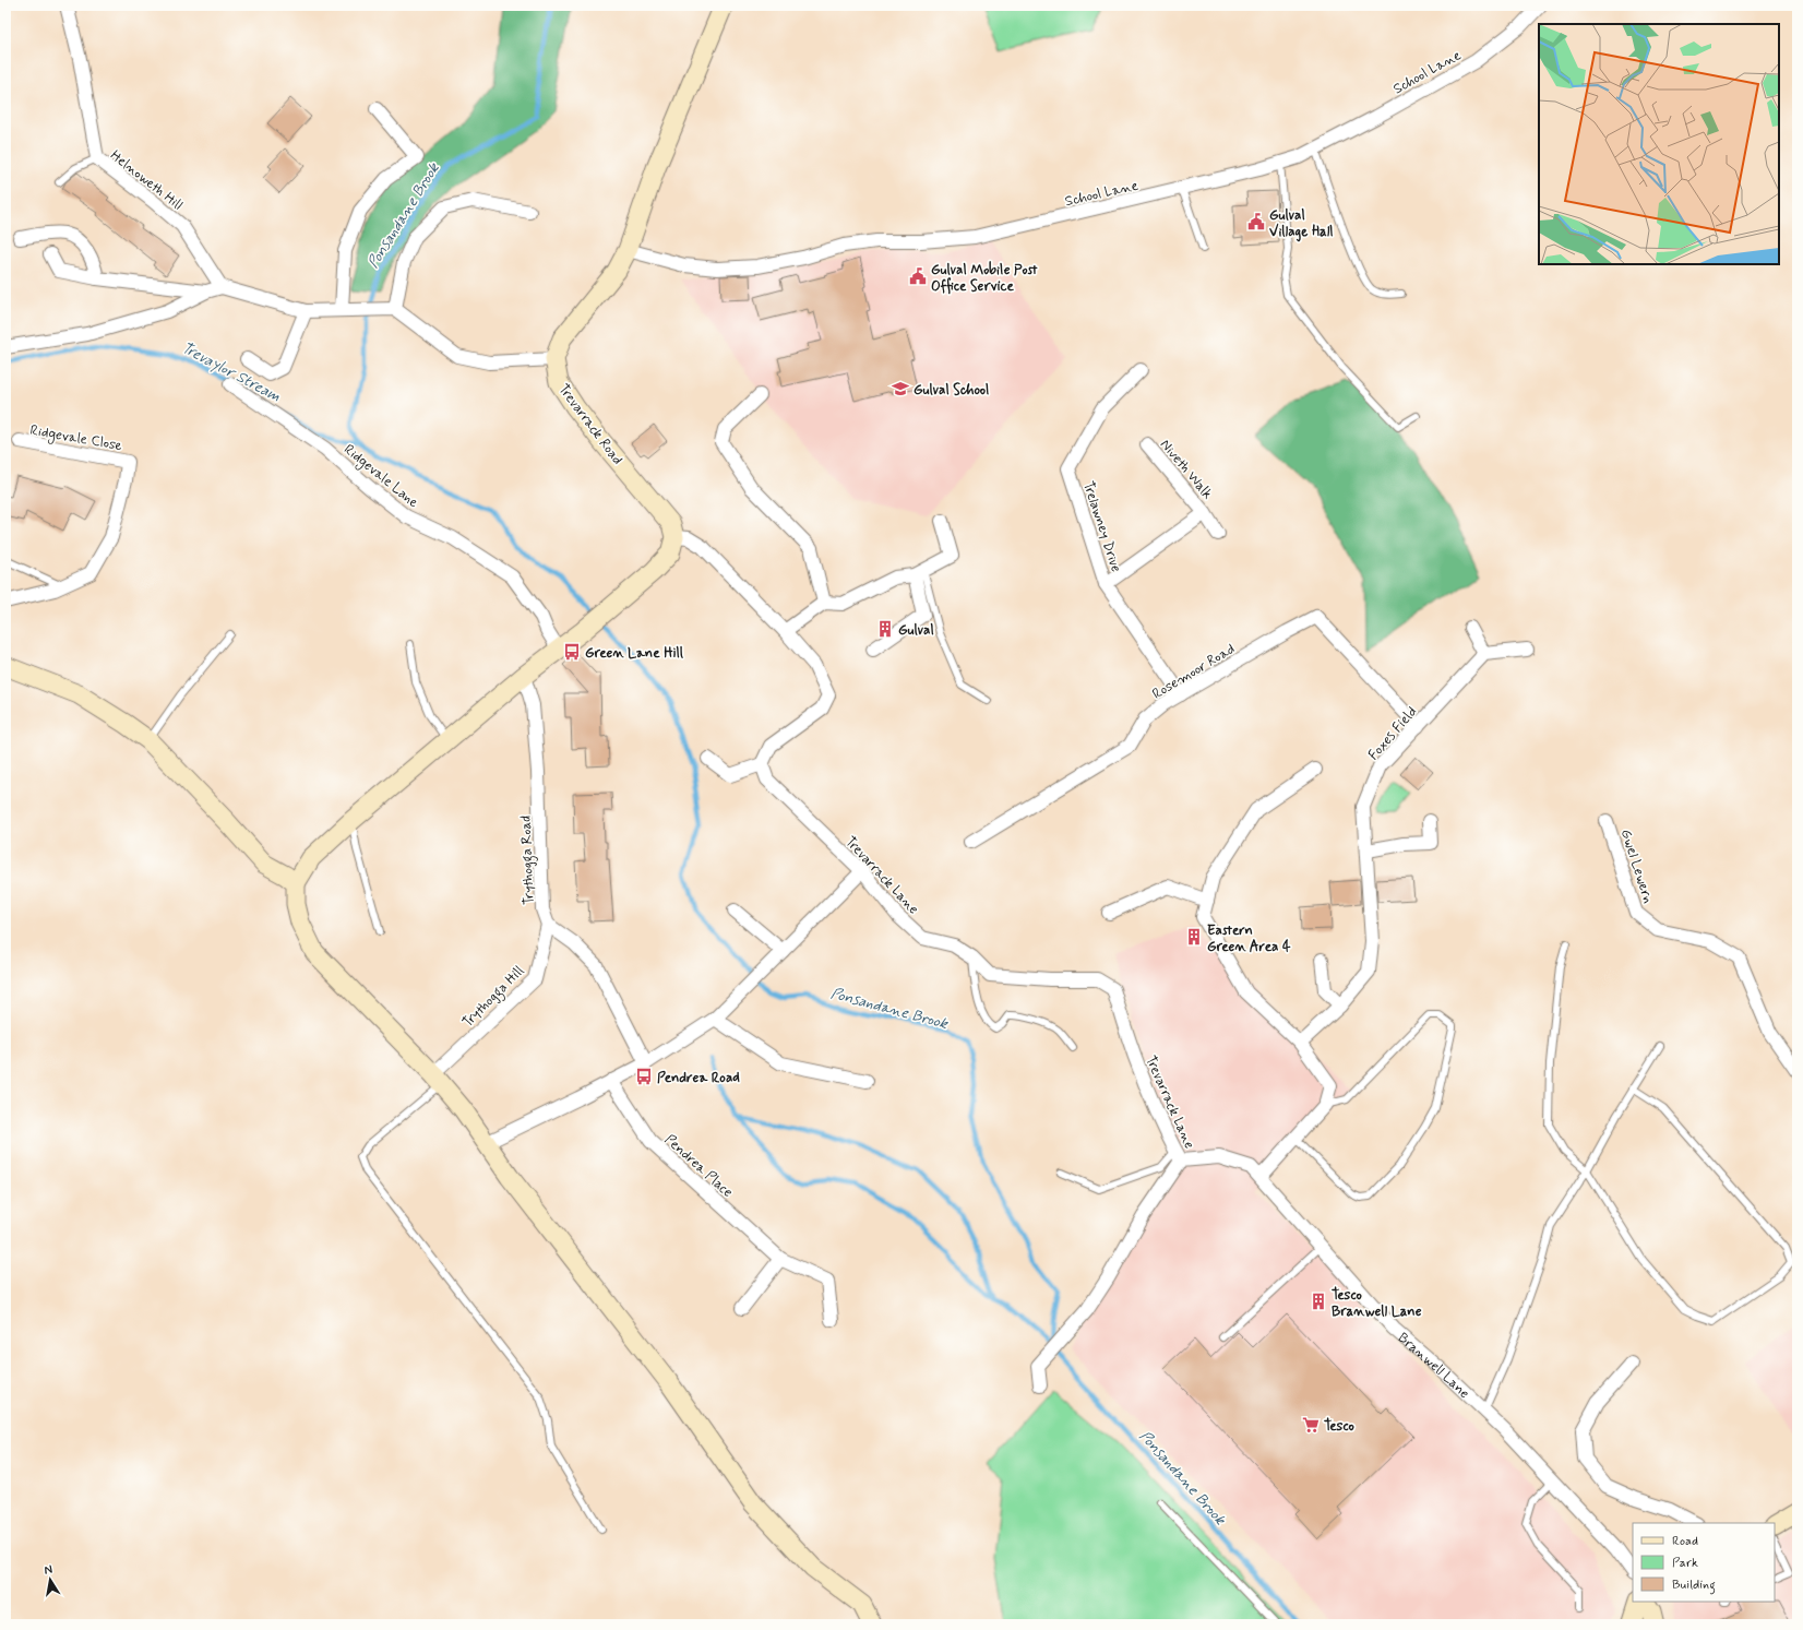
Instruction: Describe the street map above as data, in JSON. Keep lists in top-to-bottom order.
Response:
{
  "streets": {
    "main road": ["Trevarrack Road"],
    "street": [
      "School Lane",
      "Helnoweth Hill",
      "Ridgevale Close",
      "Niveth Walk",
      "Ridgevale Lane",
      "Trelawney Drive",
      "Rosemoor Road",
      "Foxes Field",
      "Trythogga Road",
      "Gwel Lewern",
      "Trevarrack Lane",
      "Trythogga Hill",
      "Pendrea Place",
      "Branwell Lane"
    ]
  },
  "crossings": [
    ["Niveth Walk", "Trelawney Drive"],
    ["Trelawney Drive", "Rosemoor Road"],
    ["Rosemoor Road", "Foxes Field"],
    ["Trythogga Road", "Trythogga Hill"],
    ["Trevarrack Lane", "Branwell Lane"]
  ],
  "water": ["Ponsandane Brook", "Trevaylor Stream"],
  "places": {
    "public building": ["Gulval Village Hall", "Gulval Mobile Post Office Service"],
    "school or university": ["Gulval School"],
    "building": ["Gulval", "Eastern Green Area 4", "Tesco Branwell Lane"],
    "bus stop": ["Green Lane Hill", "Pendrea Road"],
    "supermarket": ["Tesco"]
  },
  "legend": ["Road", "Park", "Building"],
  "north": "top"
}
